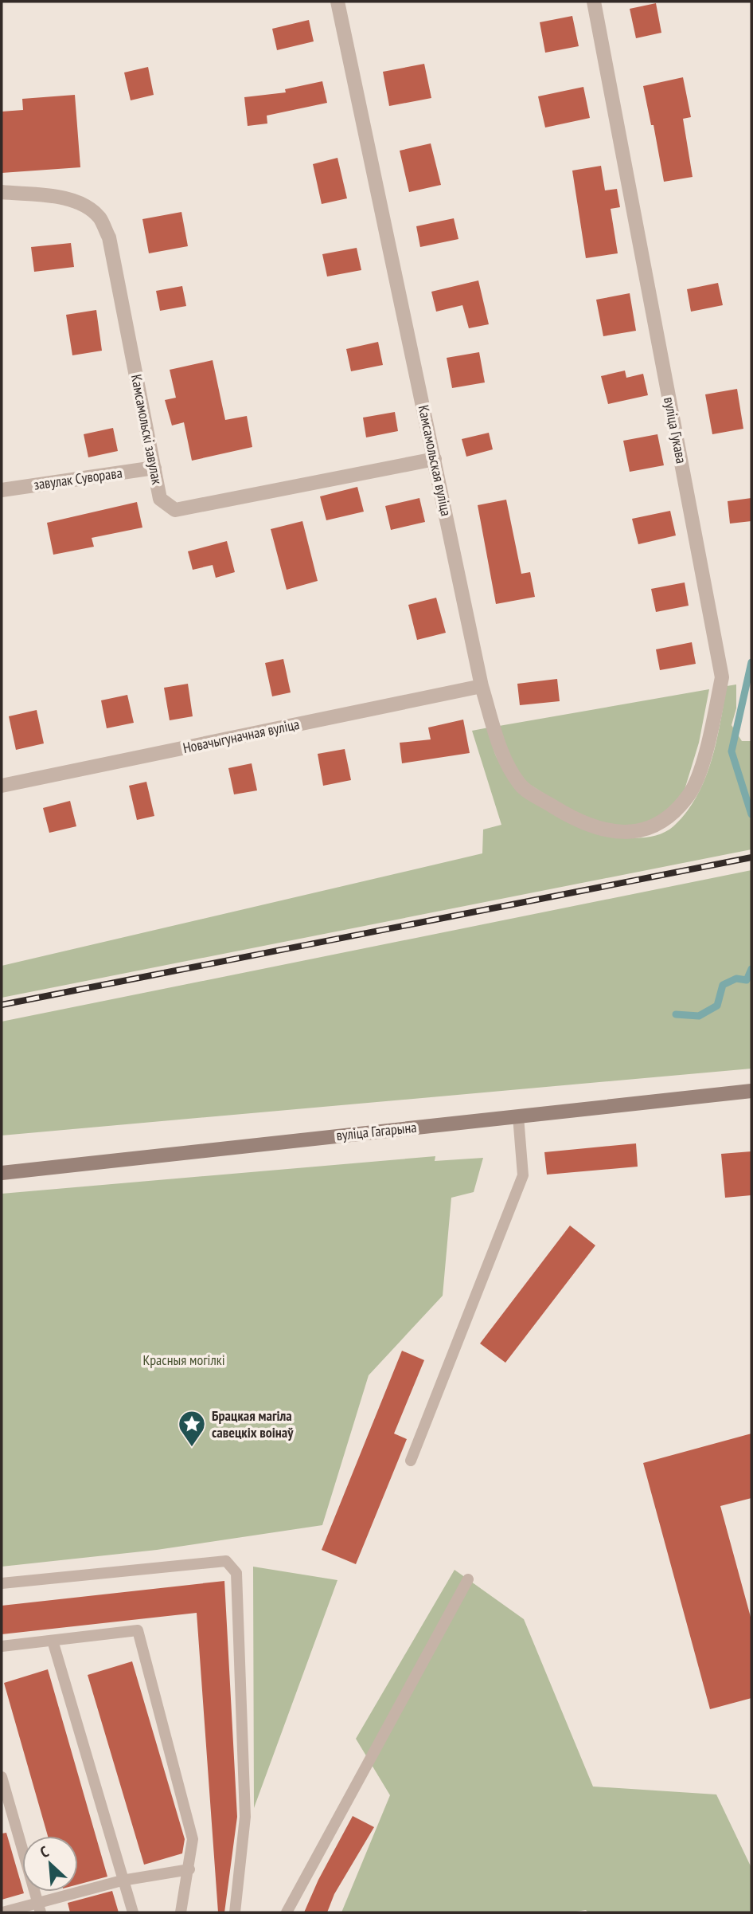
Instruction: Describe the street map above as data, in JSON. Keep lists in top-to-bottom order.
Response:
{
  "streets": {
    "main road": ["вуліца Гагарына"],
    "street": [
      "Камсамольскі завулак",
      "вуліца Гукава",
      "Камсамольская вуліца",
      "завулак Суворава",
      "Новачыгуначная вуліца"
    ]
  },
  "crossings": [
    ["Камсамольскі завулак", "Камсамольская вуліца"],
    ["Камсамольскі завулак", "завулак Суворава"],
    ["вуліца Гукава", "Камсамольская вуліца"],
    ["Камсамольская вуліца", "Новачыгуначная вуліца"]
  ],
  "parks": ["Красныя могілкі"],
  "places": {
    "place": ["Брацкая магіла савецкіх воінаў"]
  },
  "north": "top left"
}
